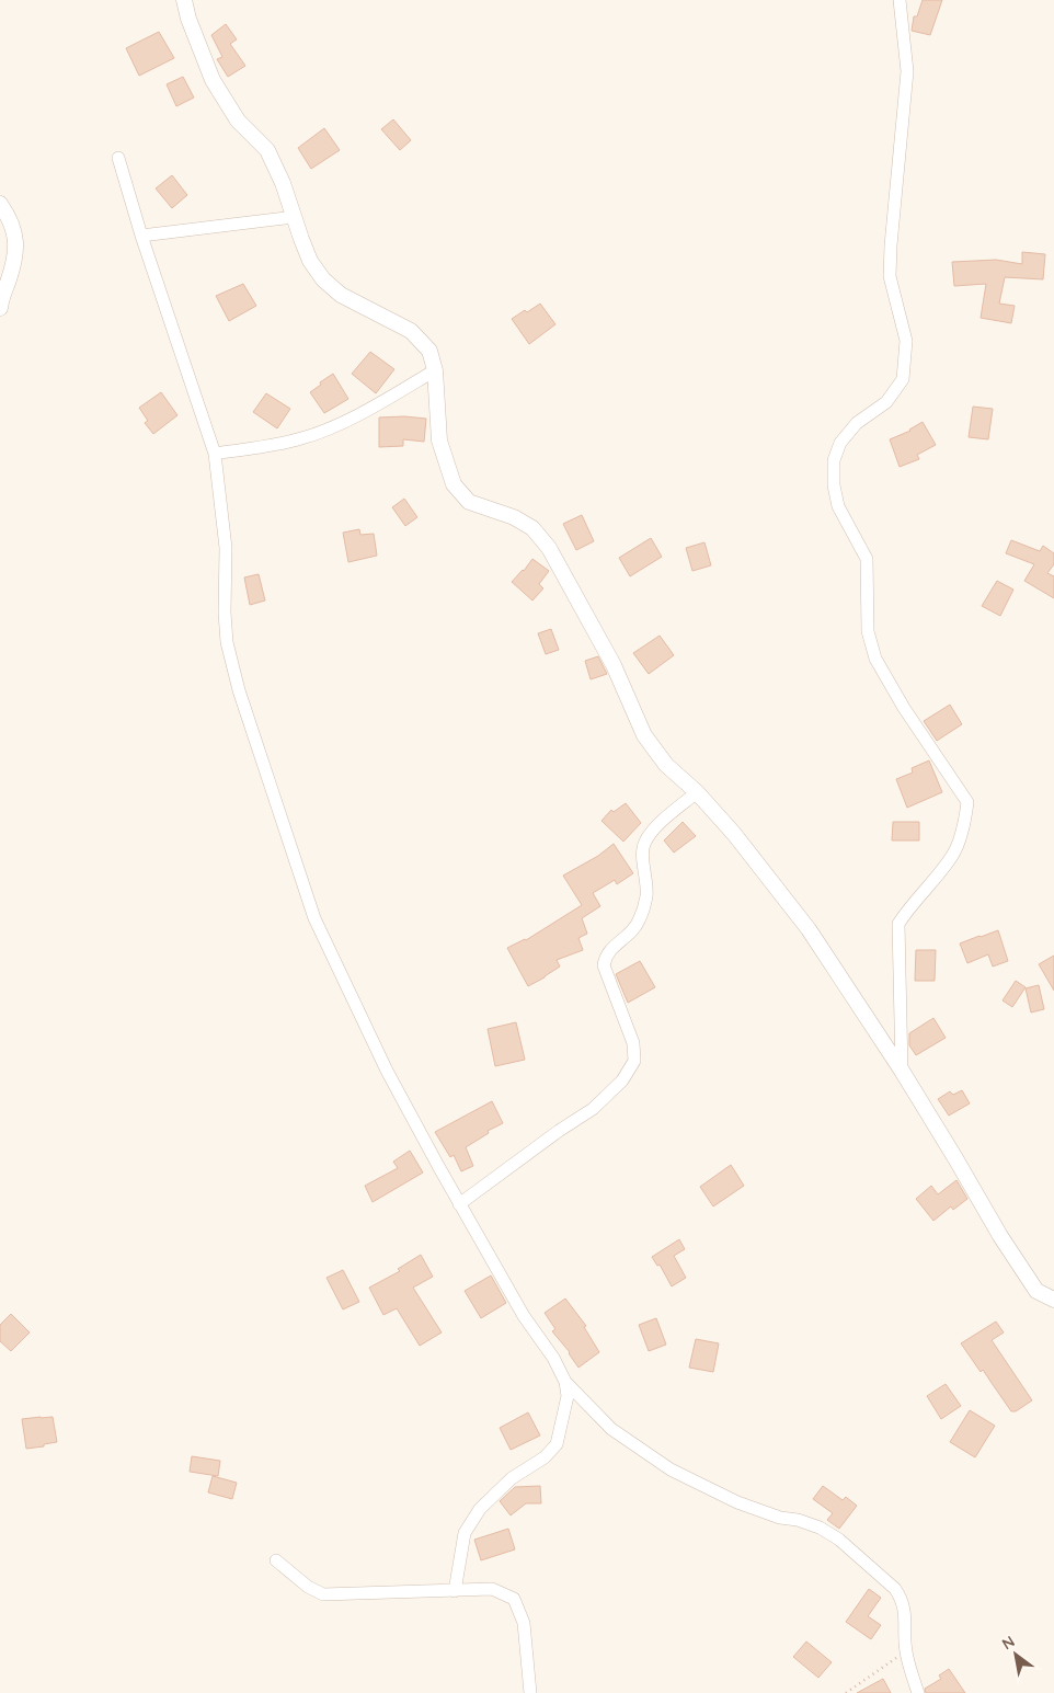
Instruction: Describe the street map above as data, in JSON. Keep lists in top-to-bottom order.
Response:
{
  "north": "top left"
}
